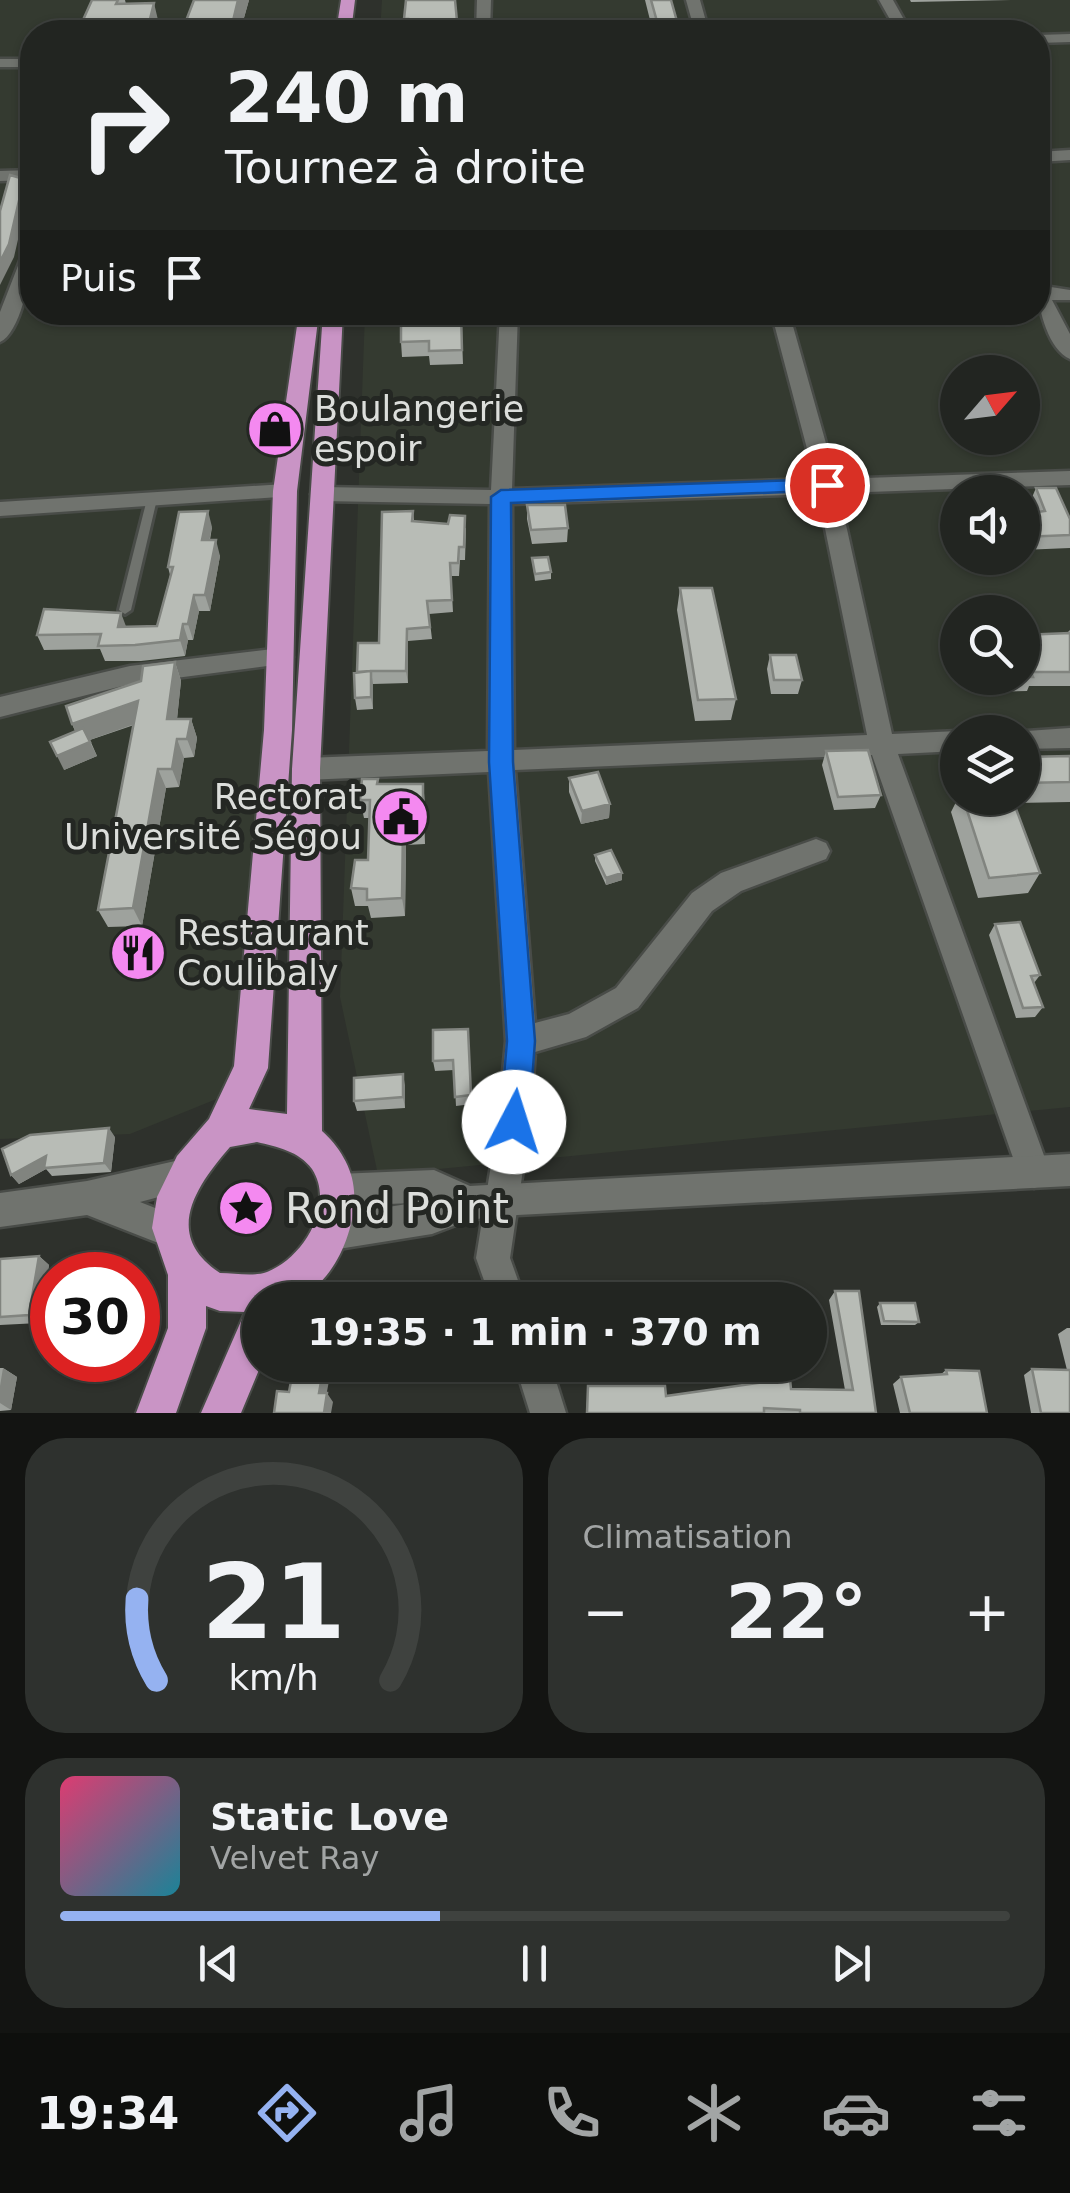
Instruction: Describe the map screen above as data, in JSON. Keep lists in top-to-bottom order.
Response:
{
  "places": {
    "shop": ["Boulangerie espoir"],
    "public building": ["Rectorat Université Ségou"],
    "restaurant": ["Restaurant Coulibaly"],
    "place": ["Rond Point"]
  },
  "north": "top right",
  "page": {
    "turn": ["240 m", "Tournez à droite"],
    "then": "Puis",
    "limit": "30",
    "trip": "19:35 · 1 min · 370 m",
    "tile": "Climatisation",
    "heat": ["−", "22°", "+"],
    "song": ["Static Love", "Velvet Ray"],
    "tabs": "19:34",
    "gauge": ["21", "km/h"]
  }
}
